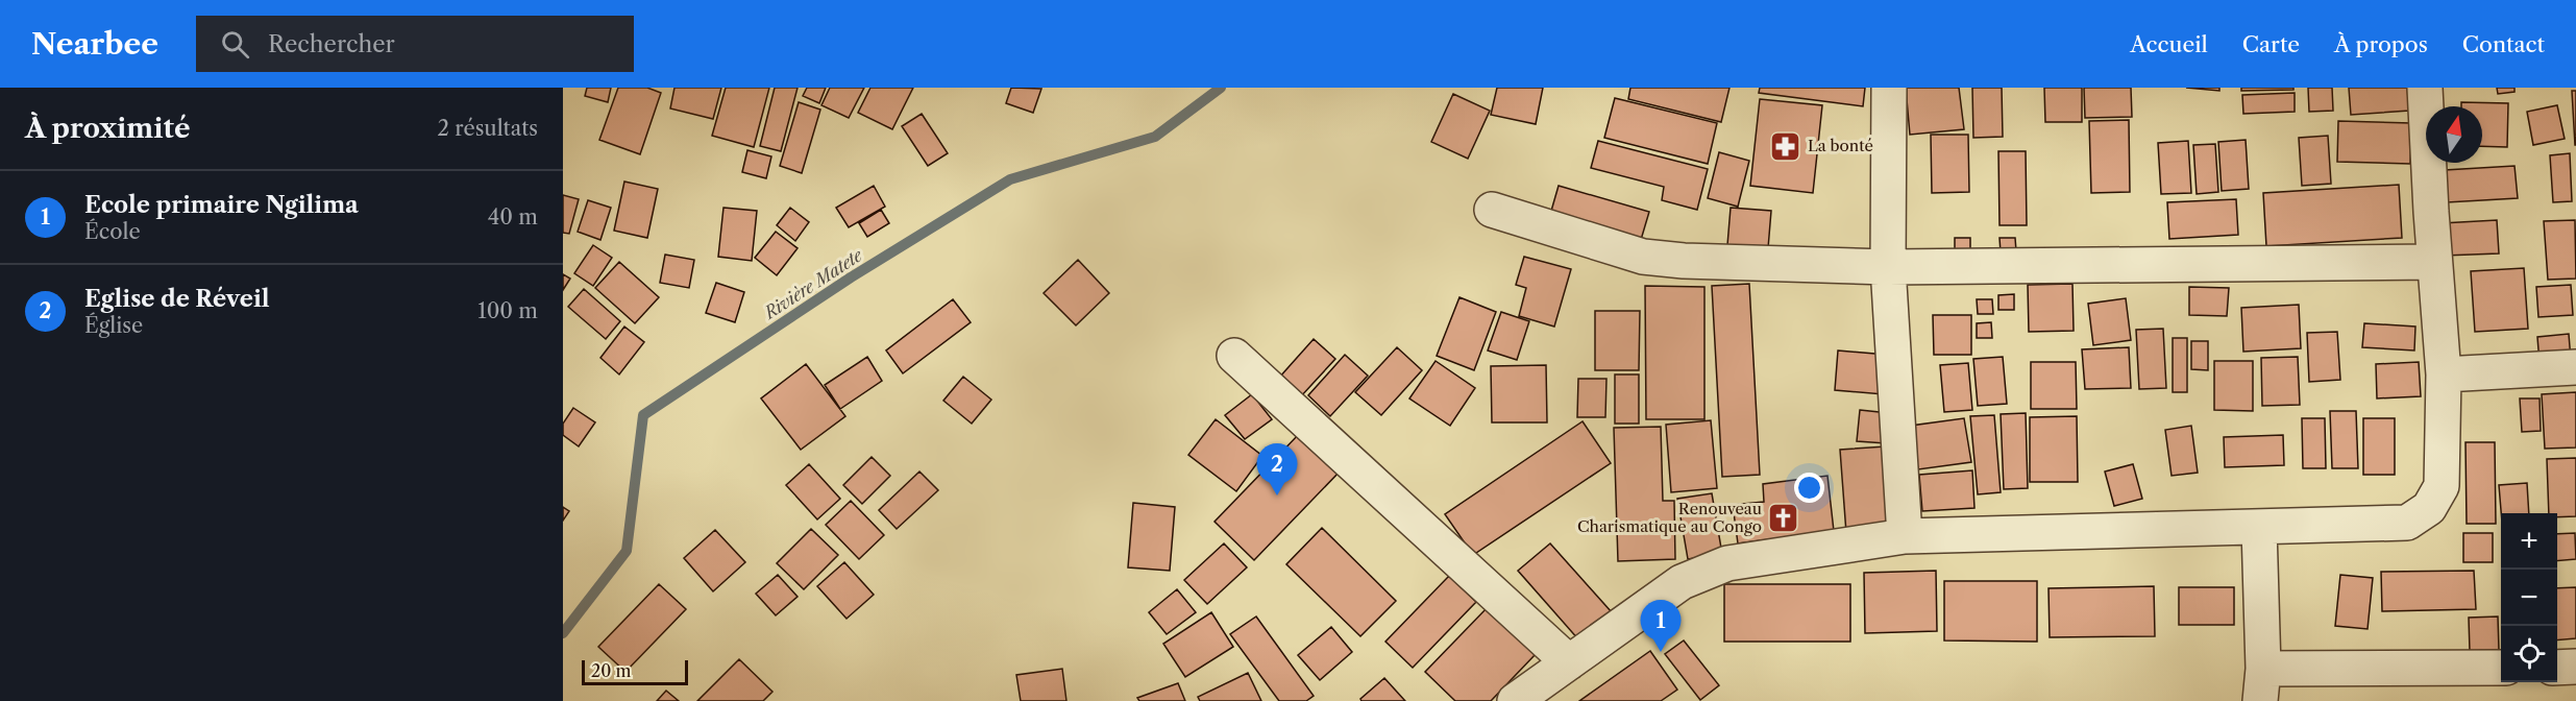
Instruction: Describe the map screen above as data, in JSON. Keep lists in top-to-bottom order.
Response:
{
  "water": ["Rivière Matete"],
  "places": {
    "pharmacy": ["La bonté"],
    "church": ["Renouveau Charismatique au Congo"]
  },
  "scale_bar": "20 m",
  "north": "top",
  "page": {
    "header": "Nearbee",
    "search": "Rechercher",
    "nav": [
      "Accueil",
      "Carte",
      "À propos",
      "Contact"
    ],
    "heading": ["À proximité", "2 résultats"],
    "list": [
      {
        "mark": "1",
        "name": "Ecole primaire Ngilima",
        "note": "École",
        "value": "40 m"
      },
      {
        "mark": "2",
        "name": "Eglise de Réveil",
        "note": "Église",
        "value": "100 m"
      }
    ],
    "pins": ["2", "1"],
    "map_buttons": ["+", "−"],
    "scale": "20 m"
  }
}
